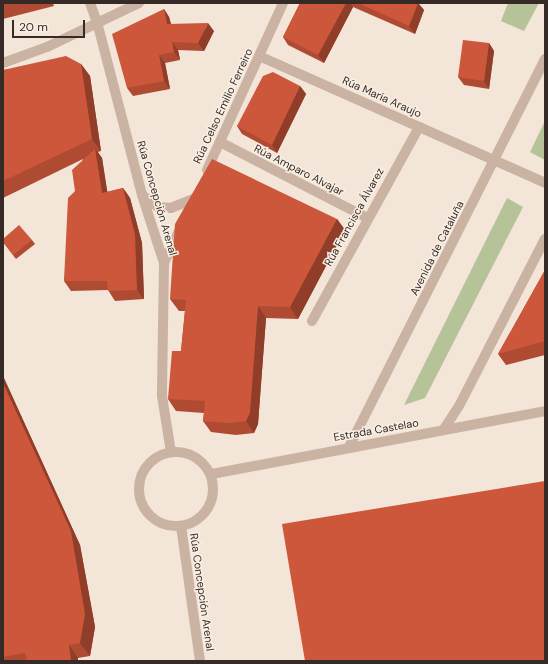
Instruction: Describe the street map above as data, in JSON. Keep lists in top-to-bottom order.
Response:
{
  "streets": {
    "street": [
      "Rúa María Araujo",
      "Rúa Celso Emilio Ferreiro",
      "Rúa Amparo Alvajar",
      "Rúa Concepción Arenal",
      "Rúa Francisca Álvarez",
      "Avenida de Cataluña",
      "Estrada Castelao"
    ]
  },
  "crossings": [
    ["Rúa María Araujo", "Rúa Celso Emilio Ferreiro"],
    ["Rúa María Araujo", "Rúa Francisca Álvarez"],
    ["Rúa María Araujo", "Avenida de Cataluña"],
    ["Rúa Celso Emilio Ferreiro", "Rúa Amparo Alvajar"],
    ["Rúa Amparo Alvajar", "Rúa Francisca Álvarez"],
    ["Rúa Concepción Arenal", "Estrada Castelao"],
    ["Avenida de Cataluña", "Estrada Castelao"]
  ],
  "scale_bar": "20 m"
}
